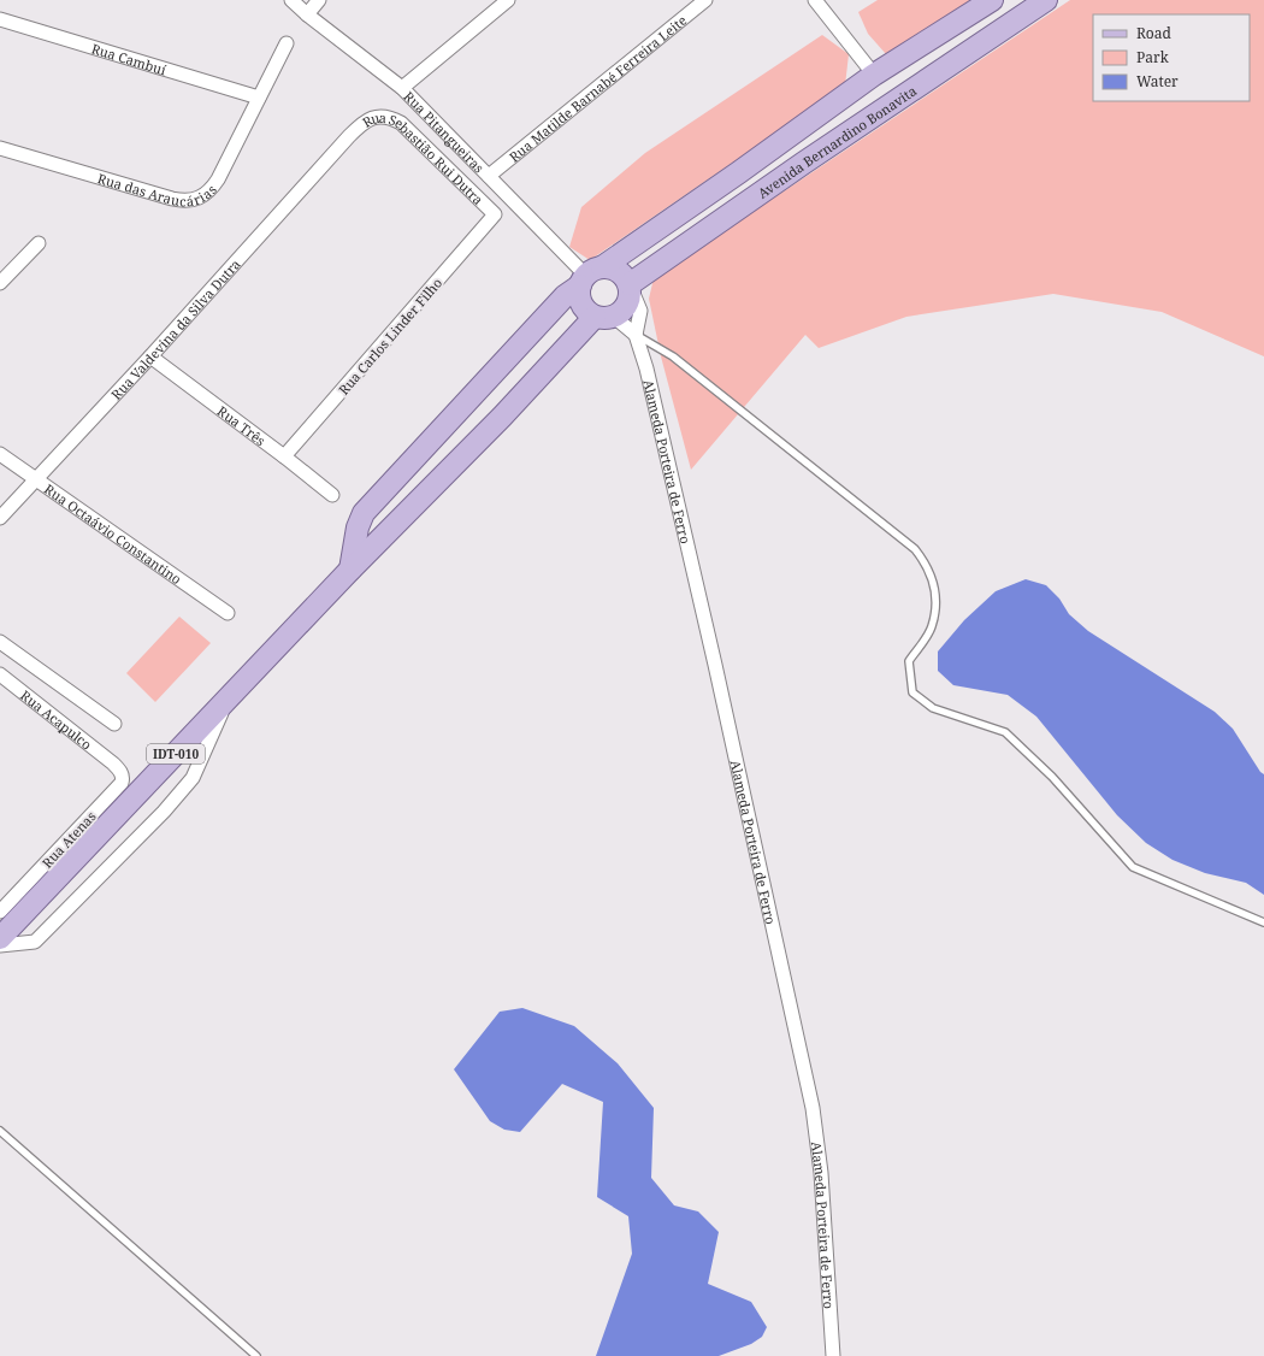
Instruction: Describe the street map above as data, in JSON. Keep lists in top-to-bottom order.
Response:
{
  "streets": {
    "main road": ["Avenida Bernardino Bonavita", "IDT-010"],
    "street": [
      "Rua Cambuí",
      "Rua Matilde Barnabé Ferreira Leite",
      "Rua Pitangueiras",
      "Rua Sebastião Rui Dutra",
      "Rua das Araucárias",
      "Rua Valdevina da Silva Dutra",
      "Rua Carlos Linder Filho",
      "Rua Três",
      "Alameda Porteira de Ferro",
      "Rua Octaávio Constantino",
      "Rua Acapulco",
      "Rua Atenas"
    ]
  },
  "crossings": [
    ["Rua Cambuí", "Rua das Araucárias"],
    ["Rua Matilde Barnabé Ferreira Leite", "Rua Pitangueiras"],
    ["Rua Pitangueiras", "Avenida Bernardino Bonavita"],
    ["Rua Pitangueiras", "Alameda Porteira de Ferro"],
    ["Avenida Bernardino Bonavita", "Alameda Porteira de Ferro"],
    ["Rua Sebastião Rui Dutra", "Rua Valdevina da Silva Dutra"],
    ["Rua Sebastião Rui Dutra", "Rua Carlos Linder Filho"],
    ["Rua Valdevina da Silva Dutra", "Rua Três"],
    ["Rua Valdevina da Silva Dutra", "Rua Octaávio Constantino"],
    ["Rua Carlos Linder Filho", "Rua Três"],
    ["Rua Acapulco", "Rua Atenas"]
  ],
  "legend": ["Road", "Park", "Water"]
}
